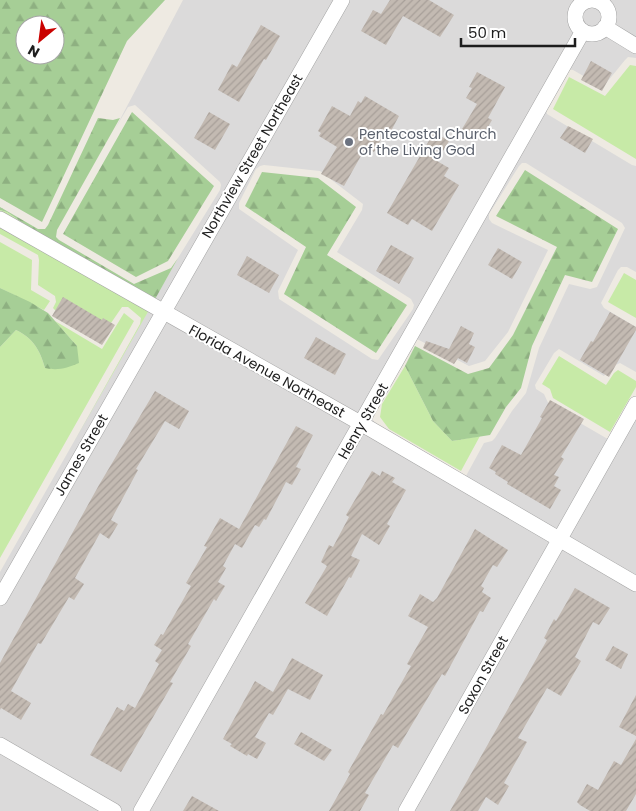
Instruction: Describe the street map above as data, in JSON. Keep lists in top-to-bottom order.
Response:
{
  "streets": {
    "street": [
      "Northview Street Northeast",
      "Florida Avenue Northeast",
      "Henry Street",
      "James Street",
      "Saxon Street"
    ]
  },
  "crossings": [
    ["Northview Street Northeast", "Florida Avenue Northeast"],
    ["Northview Street Northeast", "James Street"],
    ["Florida Avenue Northeast", "Henry Street"],
    ["Florida Avenue Northeast", "James Street"],
    ["Florida Avenue Northeast", "Saxon Street"]
  ],
  "places": ["Pentecostal Church of the Living God"],
  "scale_bar": "50 m",
  "north": "bottom left"
}
